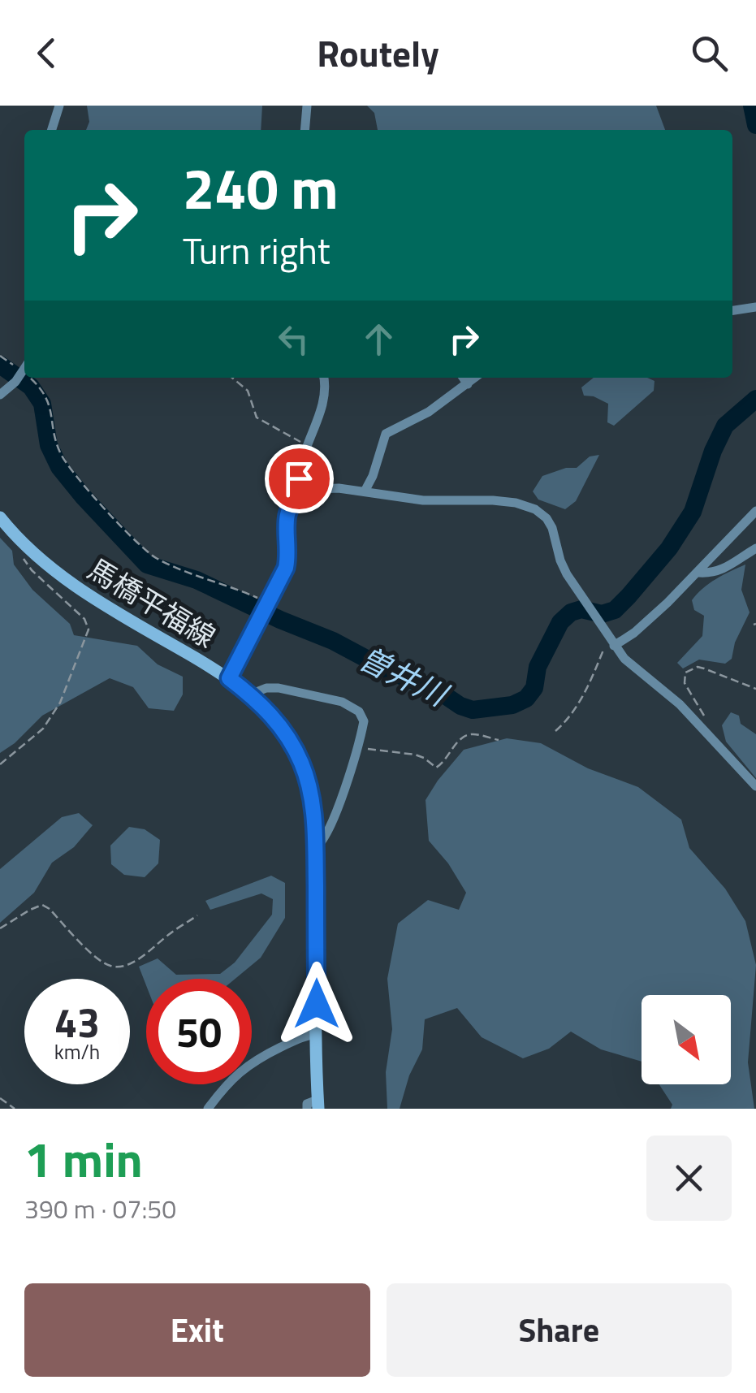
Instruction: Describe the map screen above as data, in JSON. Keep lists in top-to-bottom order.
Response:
{
  "streets": {
    "main road": ["馬橋平福線"]
  },
  "water": ["曽井川"],
  "north": "bottom right",
  "page": {
    "header": "Routely",
    "turn": ["240 m", "Turn right"],
    "speed": "43 km/h",
    "limit": "50",
    "heading": ["1 min", "390 m · 07:50"],
    "buttons": ["Exit", "Share"]
  }
}
